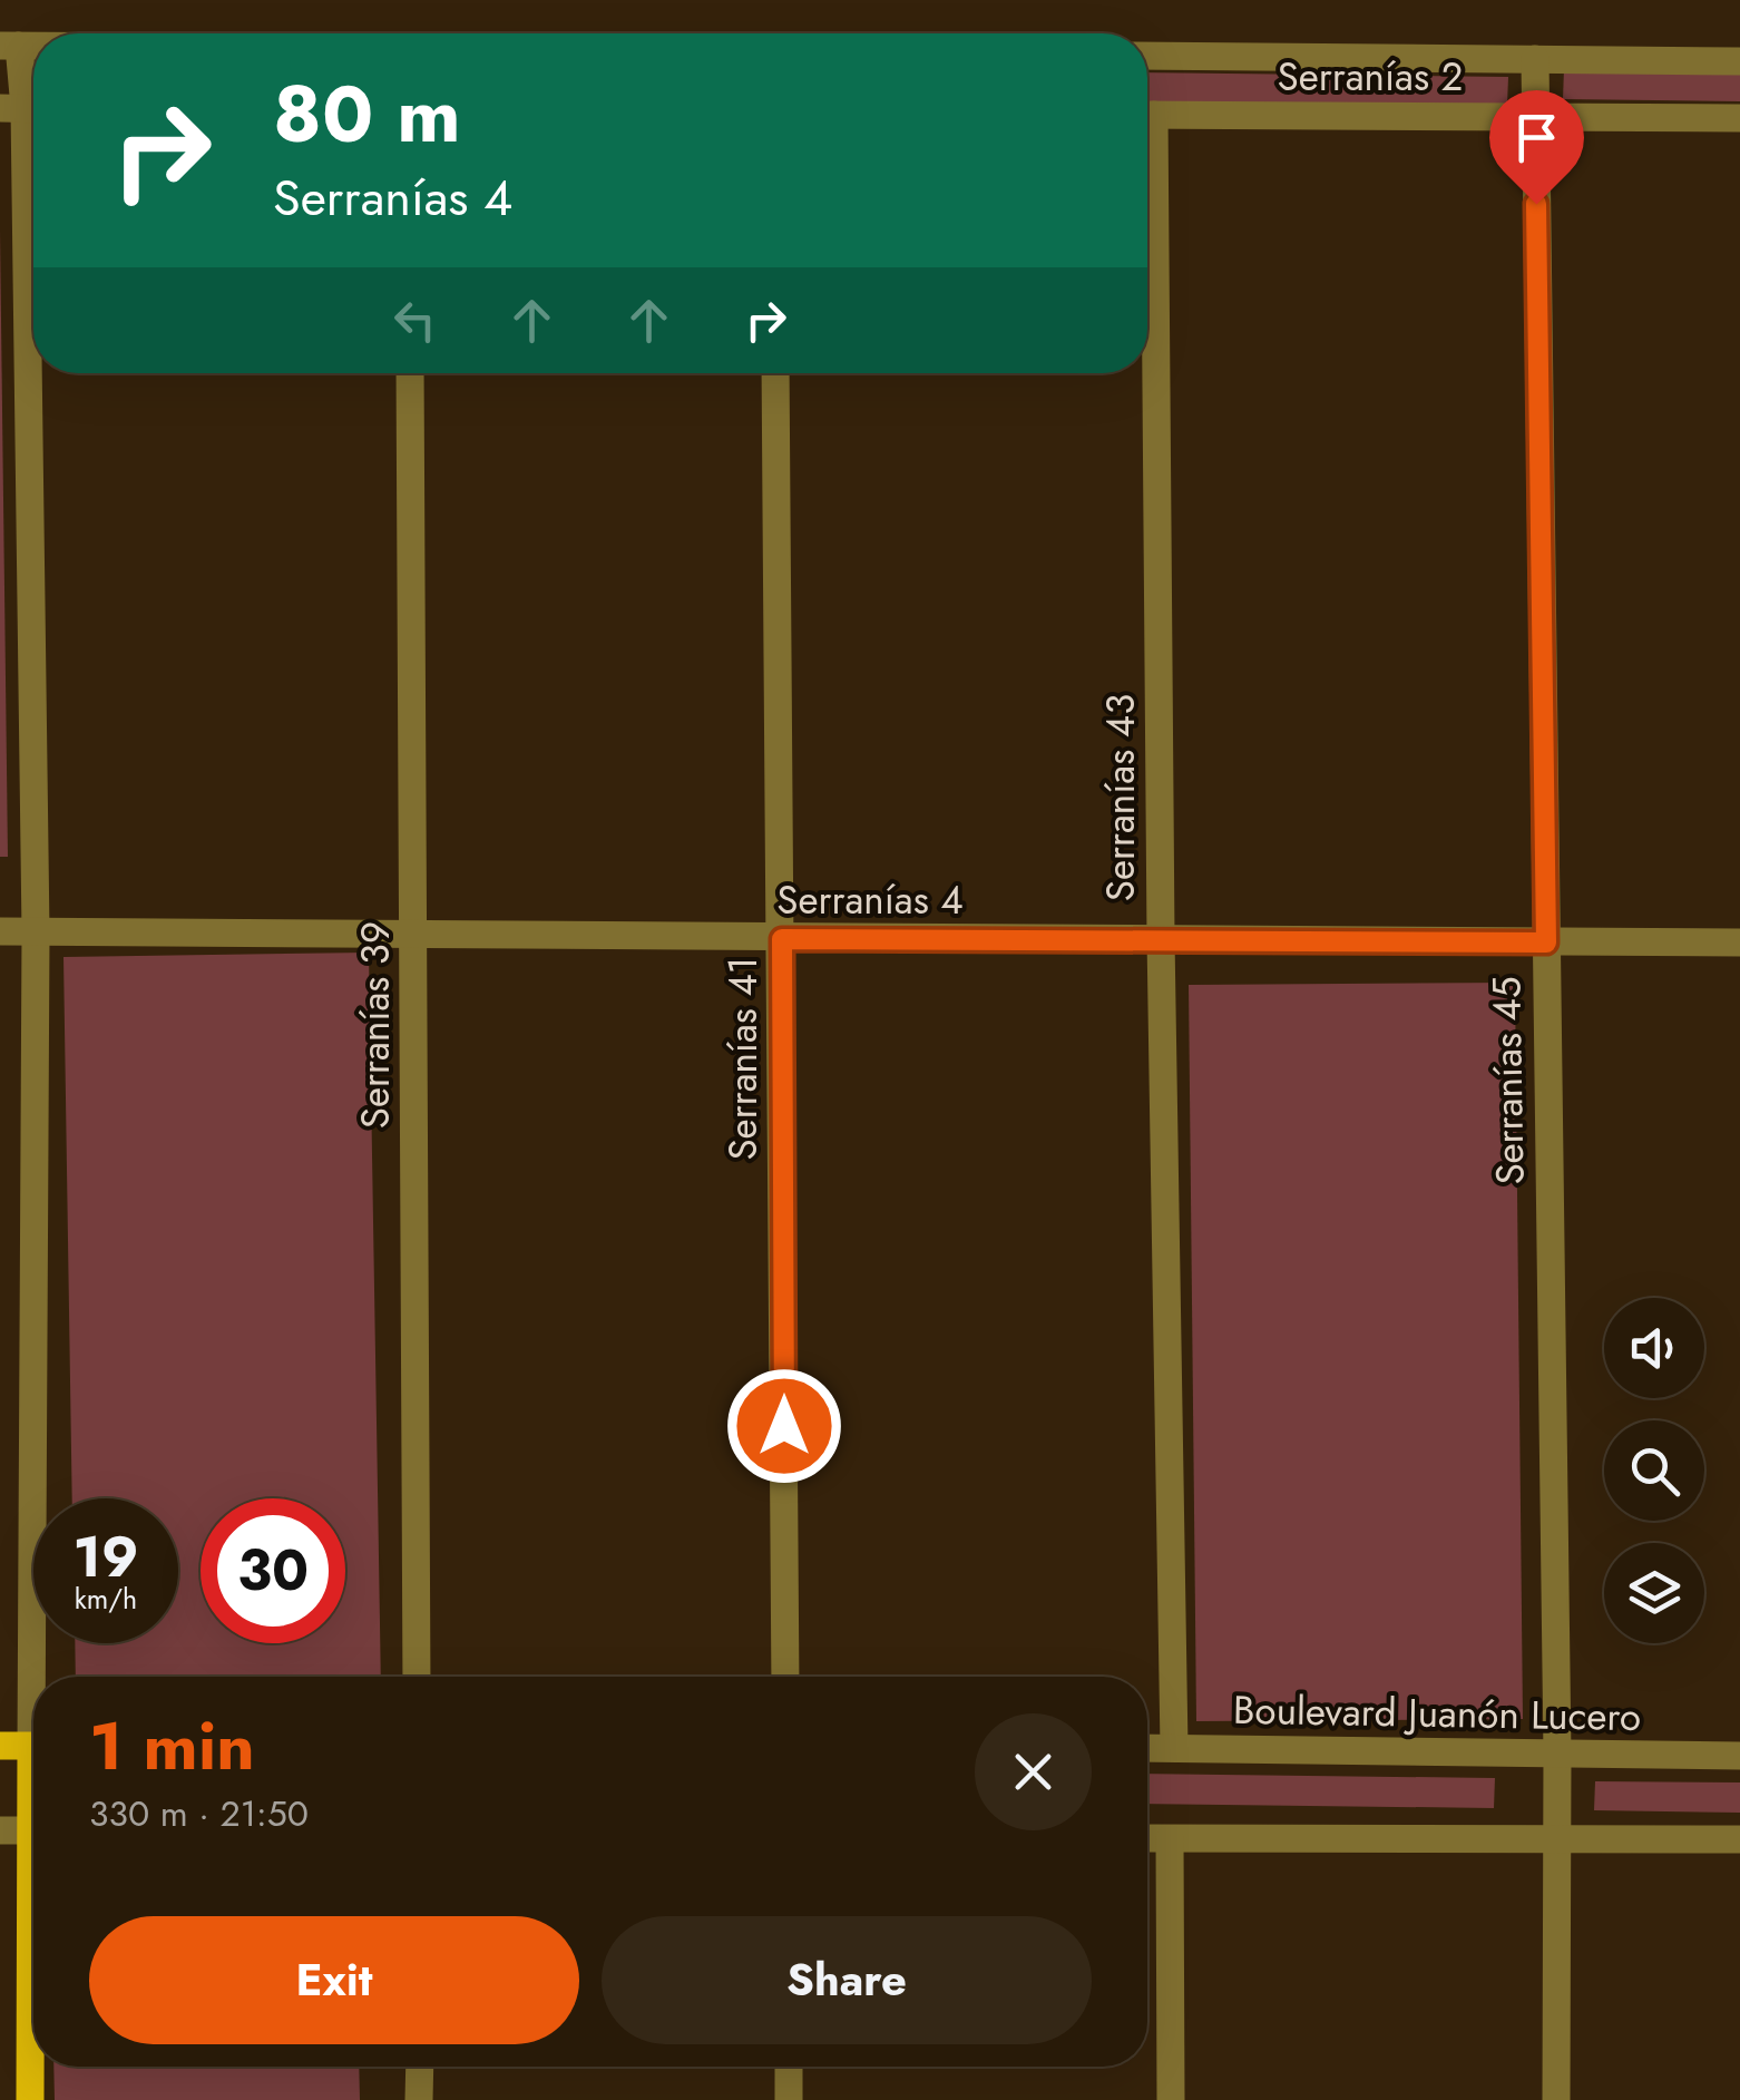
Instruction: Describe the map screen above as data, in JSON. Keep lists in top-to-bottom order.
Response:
{
  "streets": {
    "street": [
      "Serranías 2",
      "Serranías 43",
      "Serranías 4",
      "Serranías 39",
      "Serranías 41",
      "Serranías 45",
      "Boulevard Juanón Lucero"
    ]
  },
  "crossings": [
    ["Serranías 2", "Serranías 45"],
    ["Serranías 43", "Serranías 4"],
    ["Serranías 43", "Boulevard Juanón Lucero"],
    ["Serranías 4", "Serranías 39"],
    ["Serranías 4", "Serranías 41"],
    ["Serranías 4", "Serranías 45"],
    ["Serranías 45", "Boulevard Juanón Lucero"]
  ],
  "page": {
    "turn": ["80 m", "Serranías 4"],
    "speed": "19 km/h",
    "limit": "30",
    "heading": ["1 min", "330 m · 21:50"],
    "buttons": ["Exit", "Share"]
  }
}
